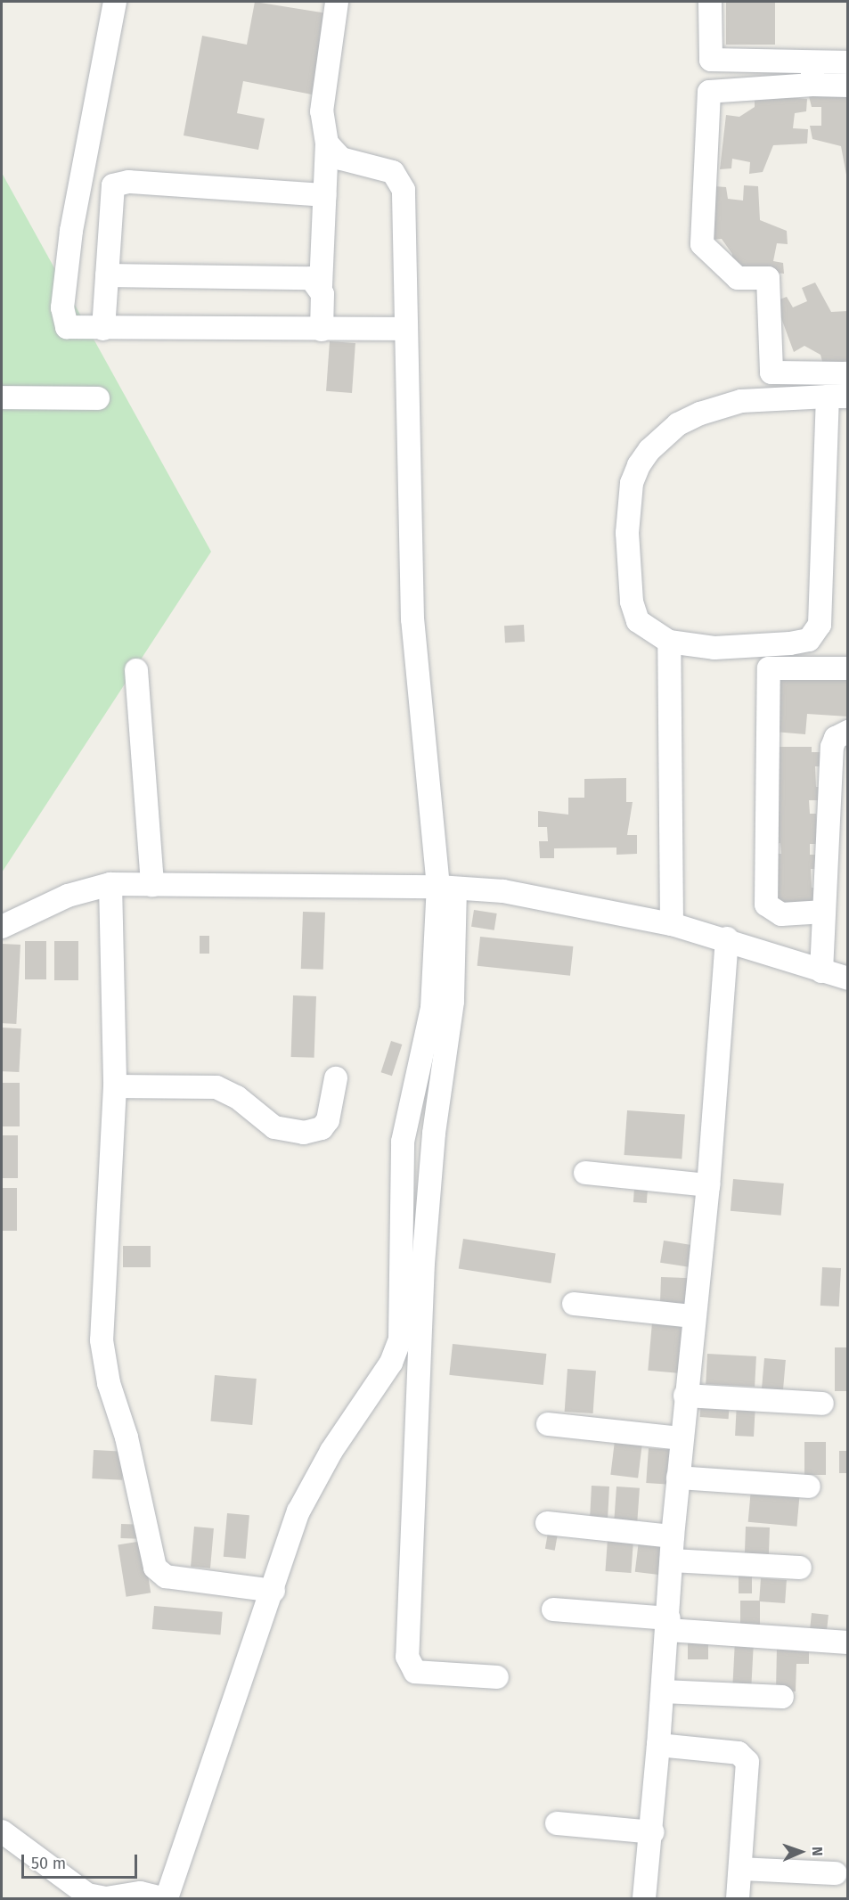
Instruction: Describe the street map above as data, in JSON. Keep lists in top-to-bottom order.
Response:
{
  "scale_bar": "50 m",
  "north": "right"
}
